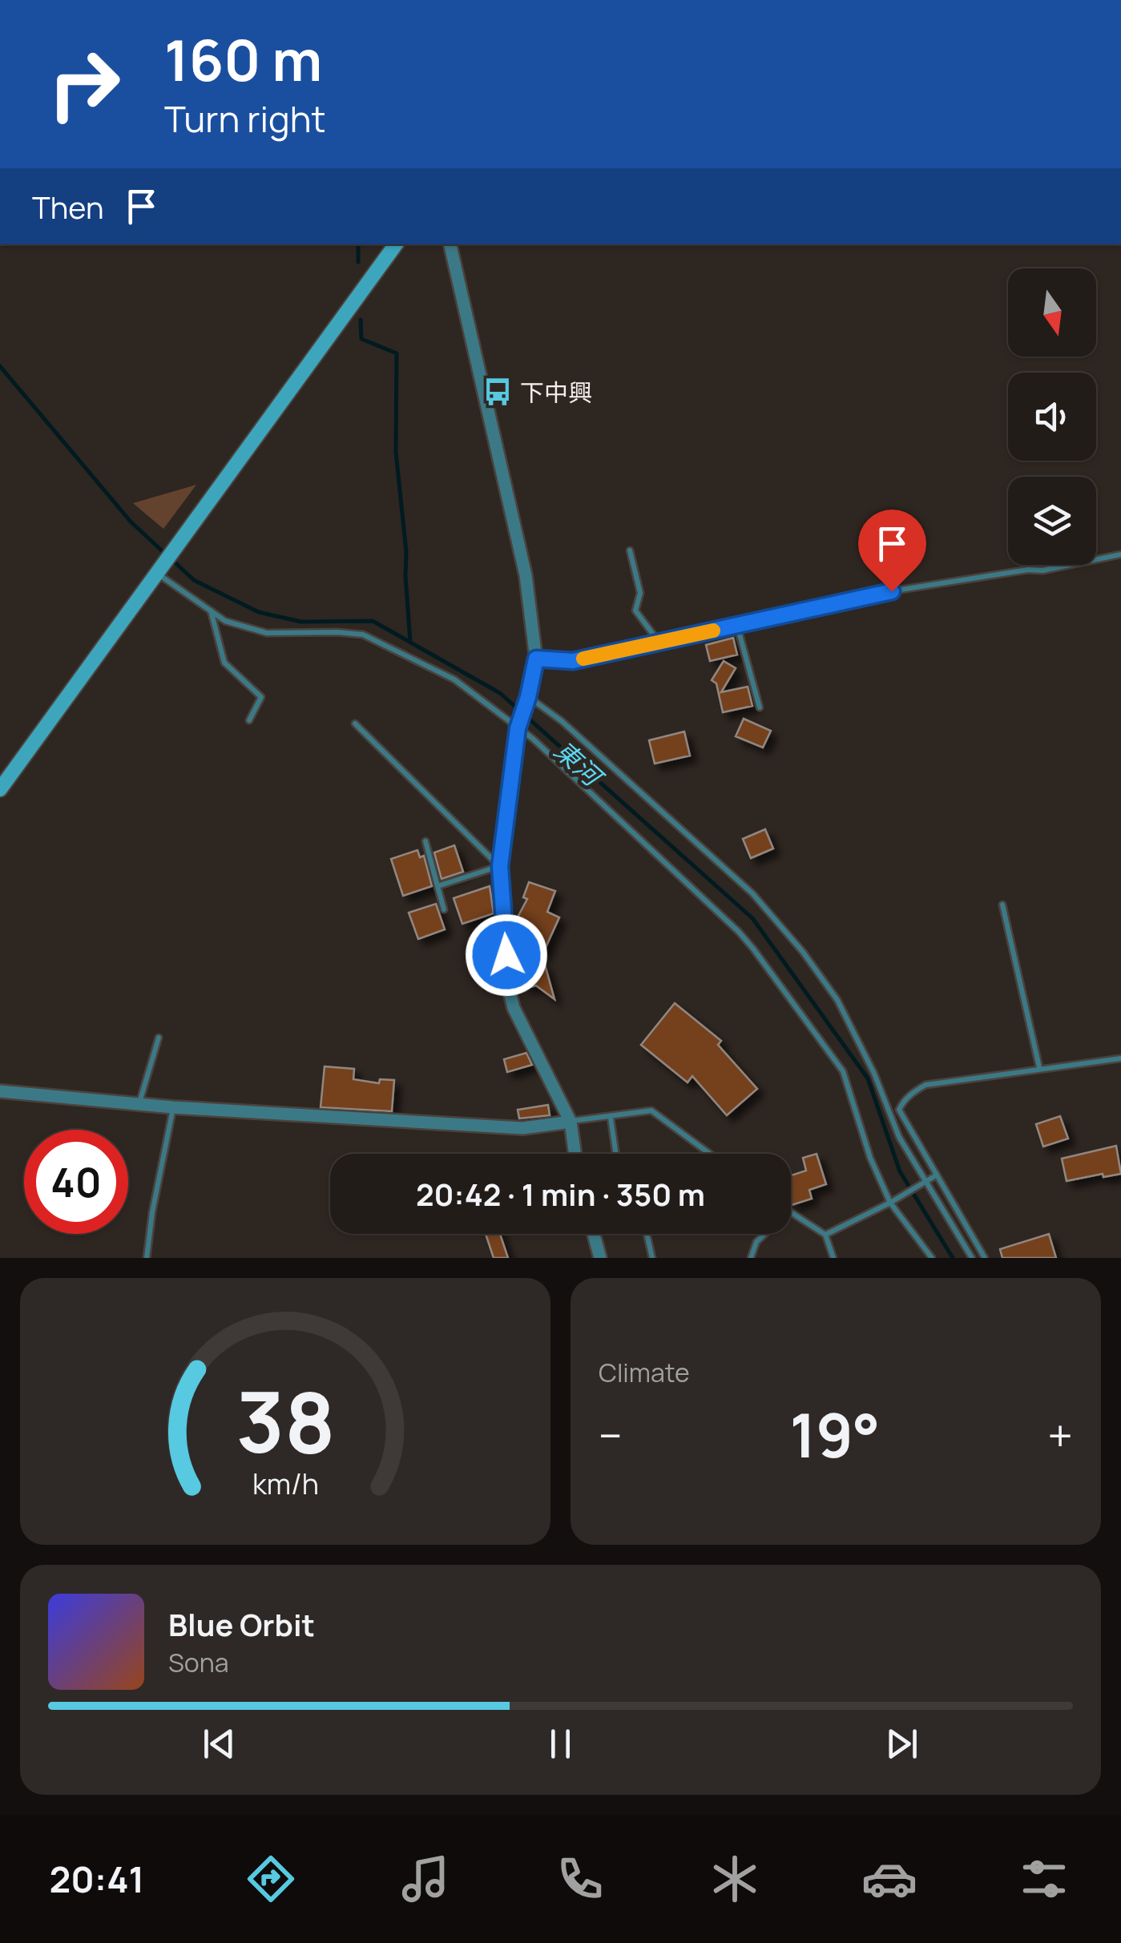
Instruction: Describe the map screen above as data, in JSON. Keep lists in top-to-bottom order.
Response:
{
  "water": ["東河"],
  "places": {
    "bus stop": ["下中興"]
  },
  "north": "bottom",
  "page": {
    "turn": ["160 m", "Turn right"],
    "then": "Then",
    "limit": "40",
    "trip": "20:42 · 1 min · 350 m",
    "tile": "Climate",
    "heat": ["−", "19°", "+"],
    "song": ["Blue Orbit", "Sona"],
    "tabs": "20:41",
    "gauge": ["38", "km/h"]
  }
}
